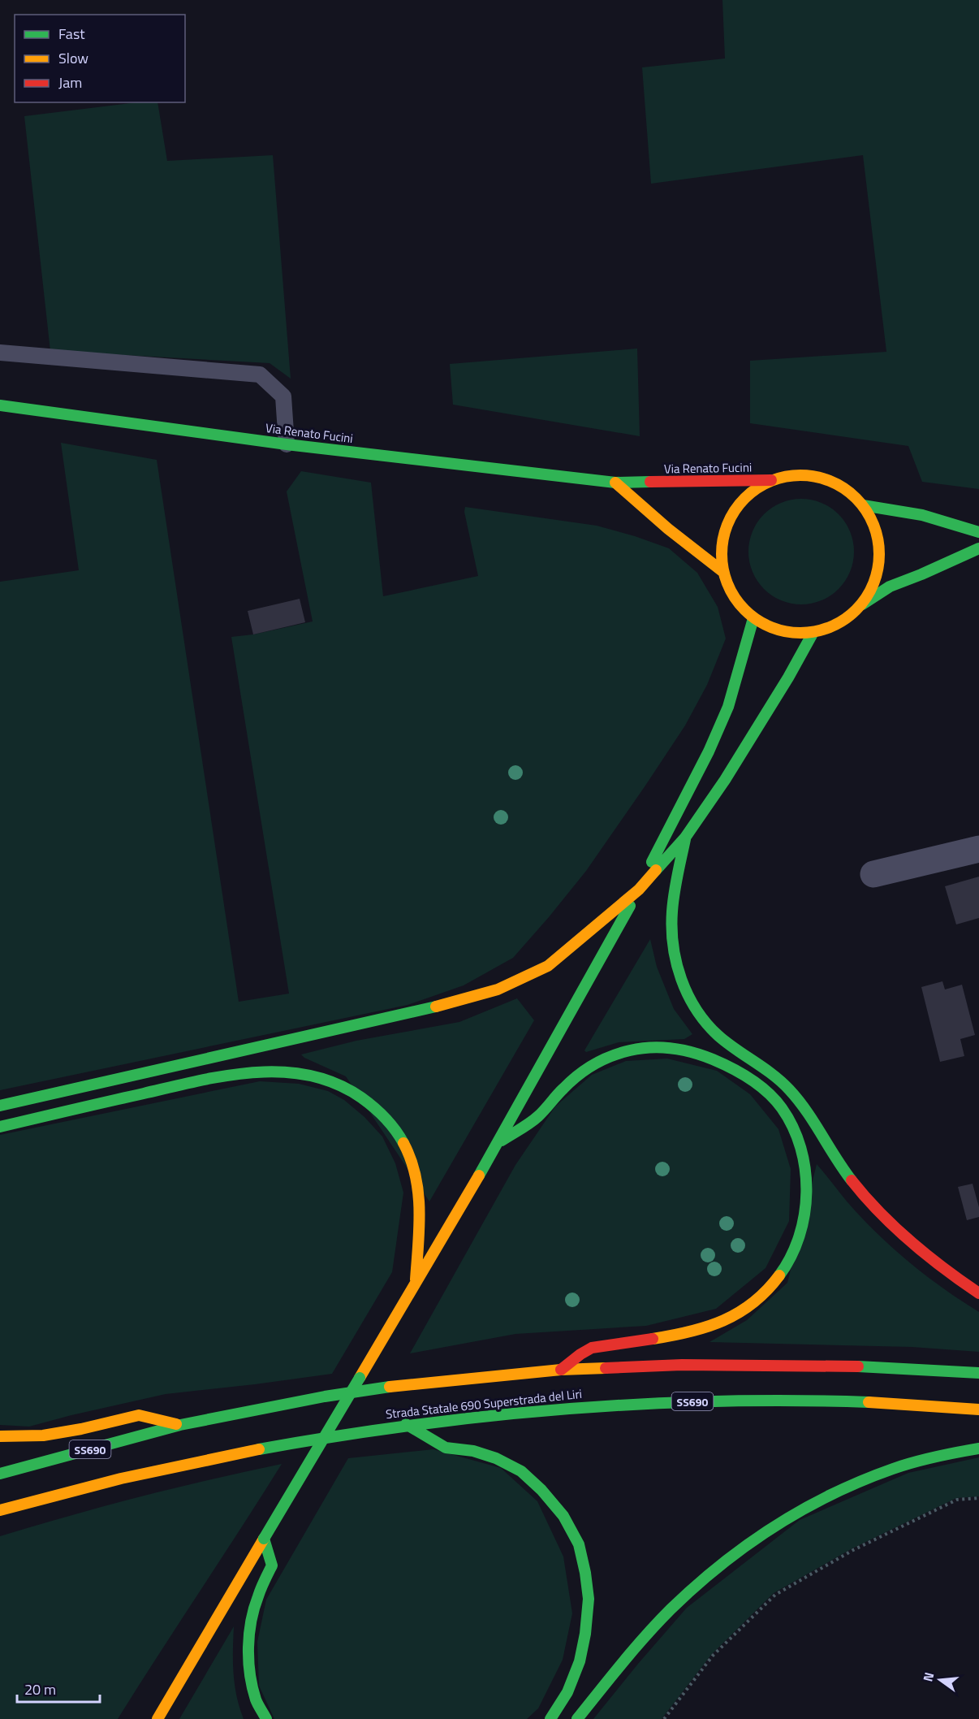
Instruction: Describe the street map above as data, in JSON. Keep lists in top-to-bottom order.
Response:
{
  "streets": {
    "main road": ["Via Renato Fucini", "SS690", "Strada Statale 690 Superstrada del Liri"]
  },
  "crossings": [
    ["SS690", "Strada Statale 690 Superstrada del Liri"]
  ],
  "legend": ["Fast", "Slow", "Jam"],
  "scale_bar": "20 m",
  "north": "left"
}
